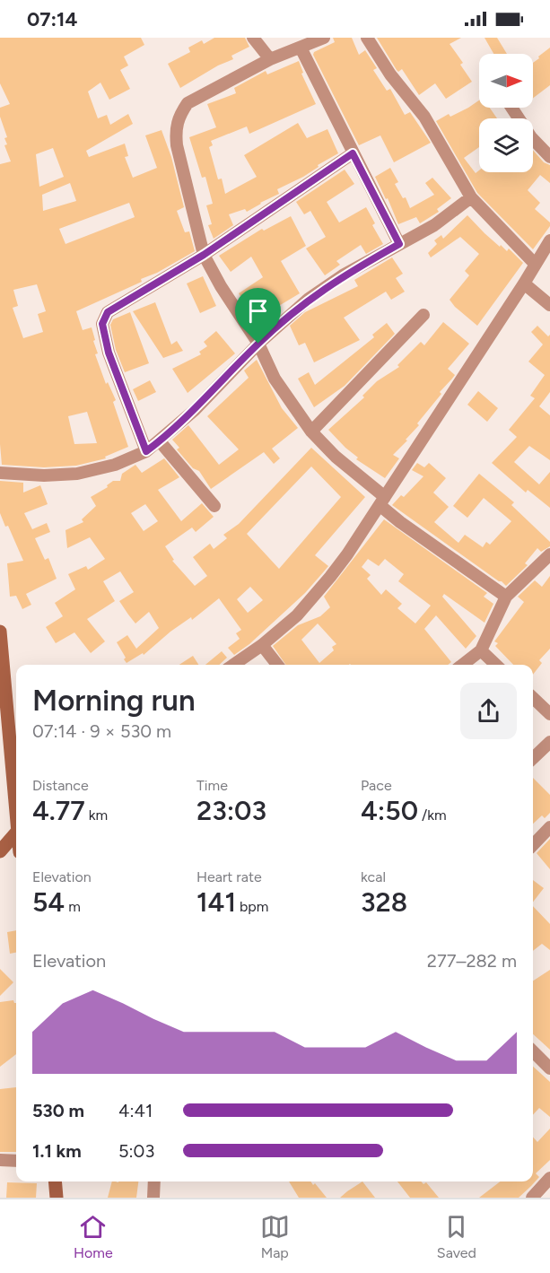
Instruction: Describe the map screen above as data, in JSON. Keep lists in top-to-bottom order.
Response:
{
  "north": "right",
  "page": {
    "status": "07:14",
    "heading": ["Morning run", "07:14 · 9 × 530 m"],
    "stats": [
      ["Distance", "4.77 km"],
      ["Time", "23:03"],
      ["Pace", "4:50 /km"],
      ["Elevation", "54 m"],
      ["Heart rate", "141 bpm"],
      ["kcal", "328"]
    ],
    "chart": ["Elevation", "277–282 m"],
    "list": [
      {
        "name": "530 m",
        "note": "4:41"
      },
      {
        "name": "1.1 km",
        "note": "5:03"
      }
    ],
    "tabs": ["Home", "Map", "Saved"]
  }
}
